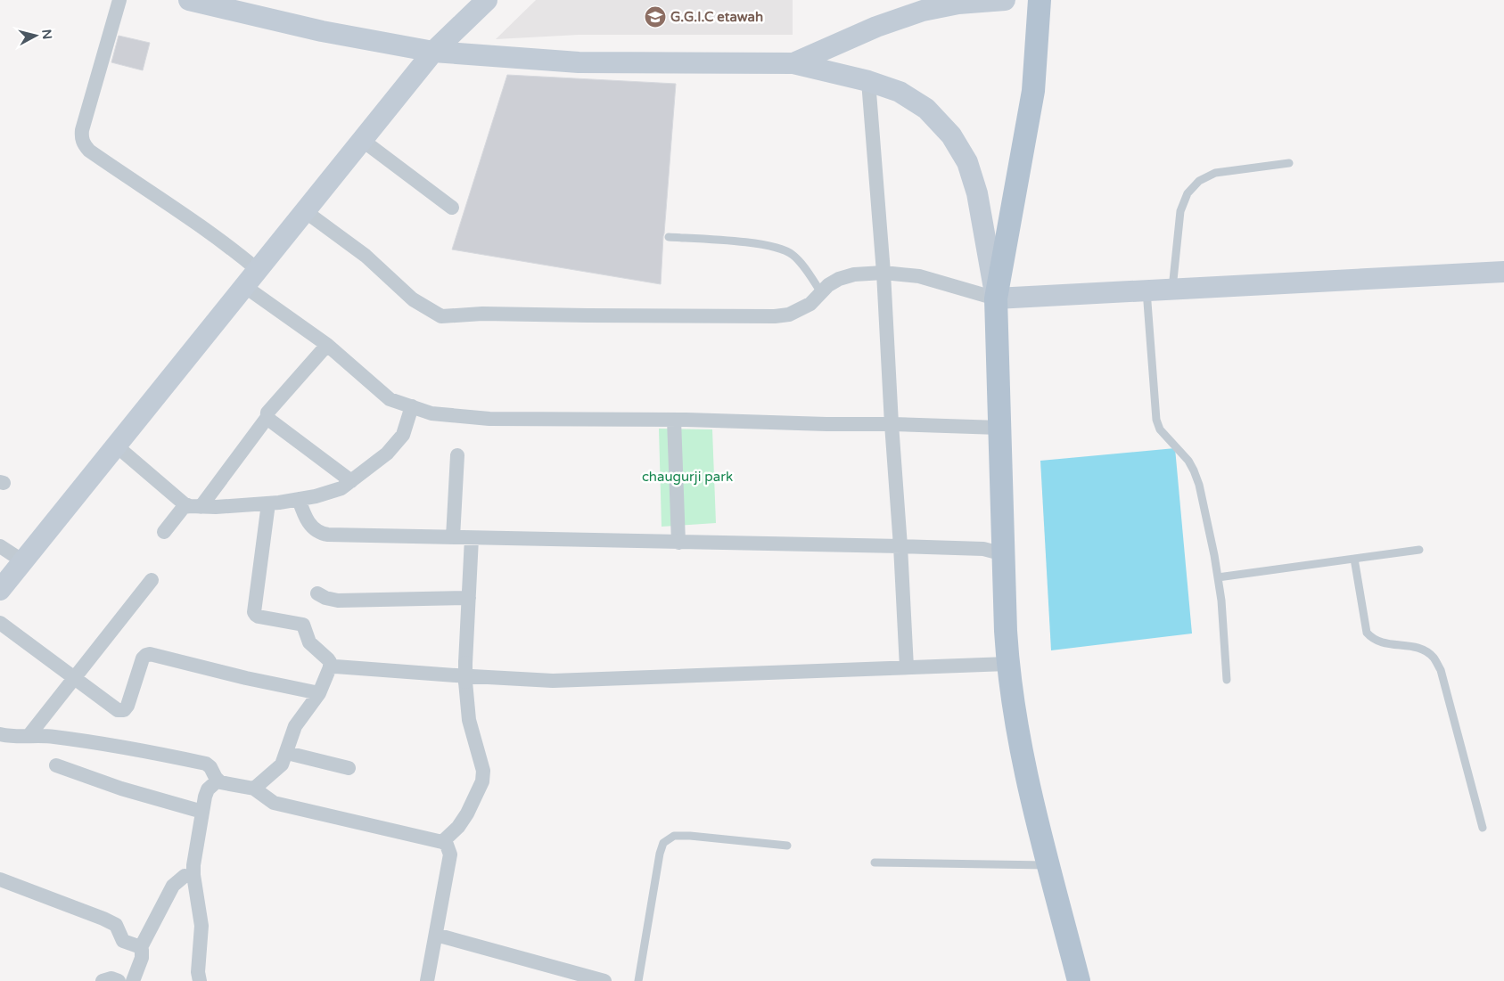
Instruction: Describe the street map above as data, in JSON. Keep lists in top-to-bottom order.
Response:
{
  "parks": ["chaugurji park"],
  "places": {
    "school or university": ["G.G.I.C etawah"]
  },
  "north": "right"
}
